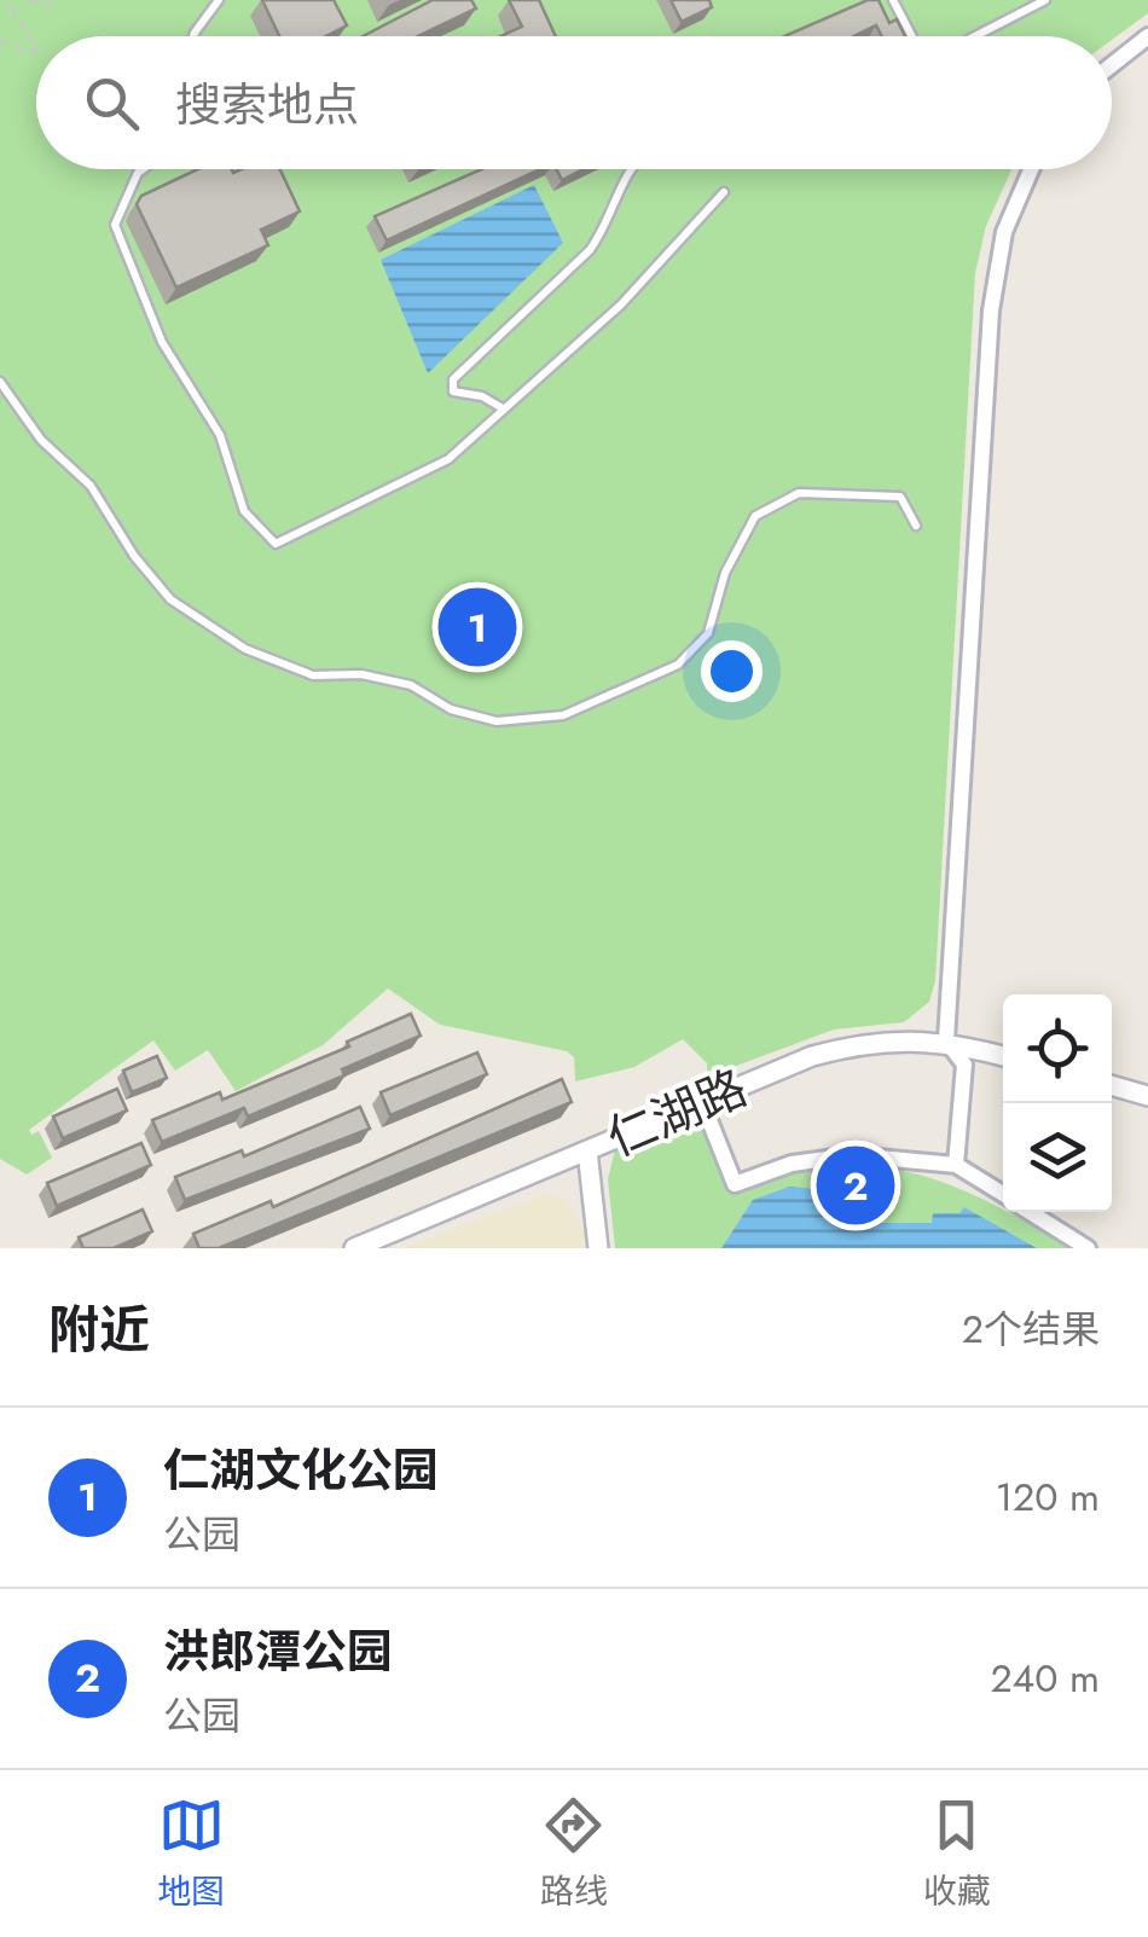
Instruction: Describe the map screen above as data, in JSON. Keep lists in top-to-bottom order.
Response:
{
  "streets": {
    "street": ["仁湖路"]
  },
  "page": {
    "search": "搜索地点",
    "pins": ["1", "2"],
    "heading": ["附近", "2个结果"],
    "list": [
      {
        "mark": "1",
        "name": "仁湖文化公园",
        "note": "公园",
        "value": "120 m"
      },
      {
        "mark": "2",
        "name": "洪郎潭公园",
        "note": "公园",
        "value": "240 m"
      }
    ],
    "nav": ["地图", "路线", "收藏"]
  }
}
